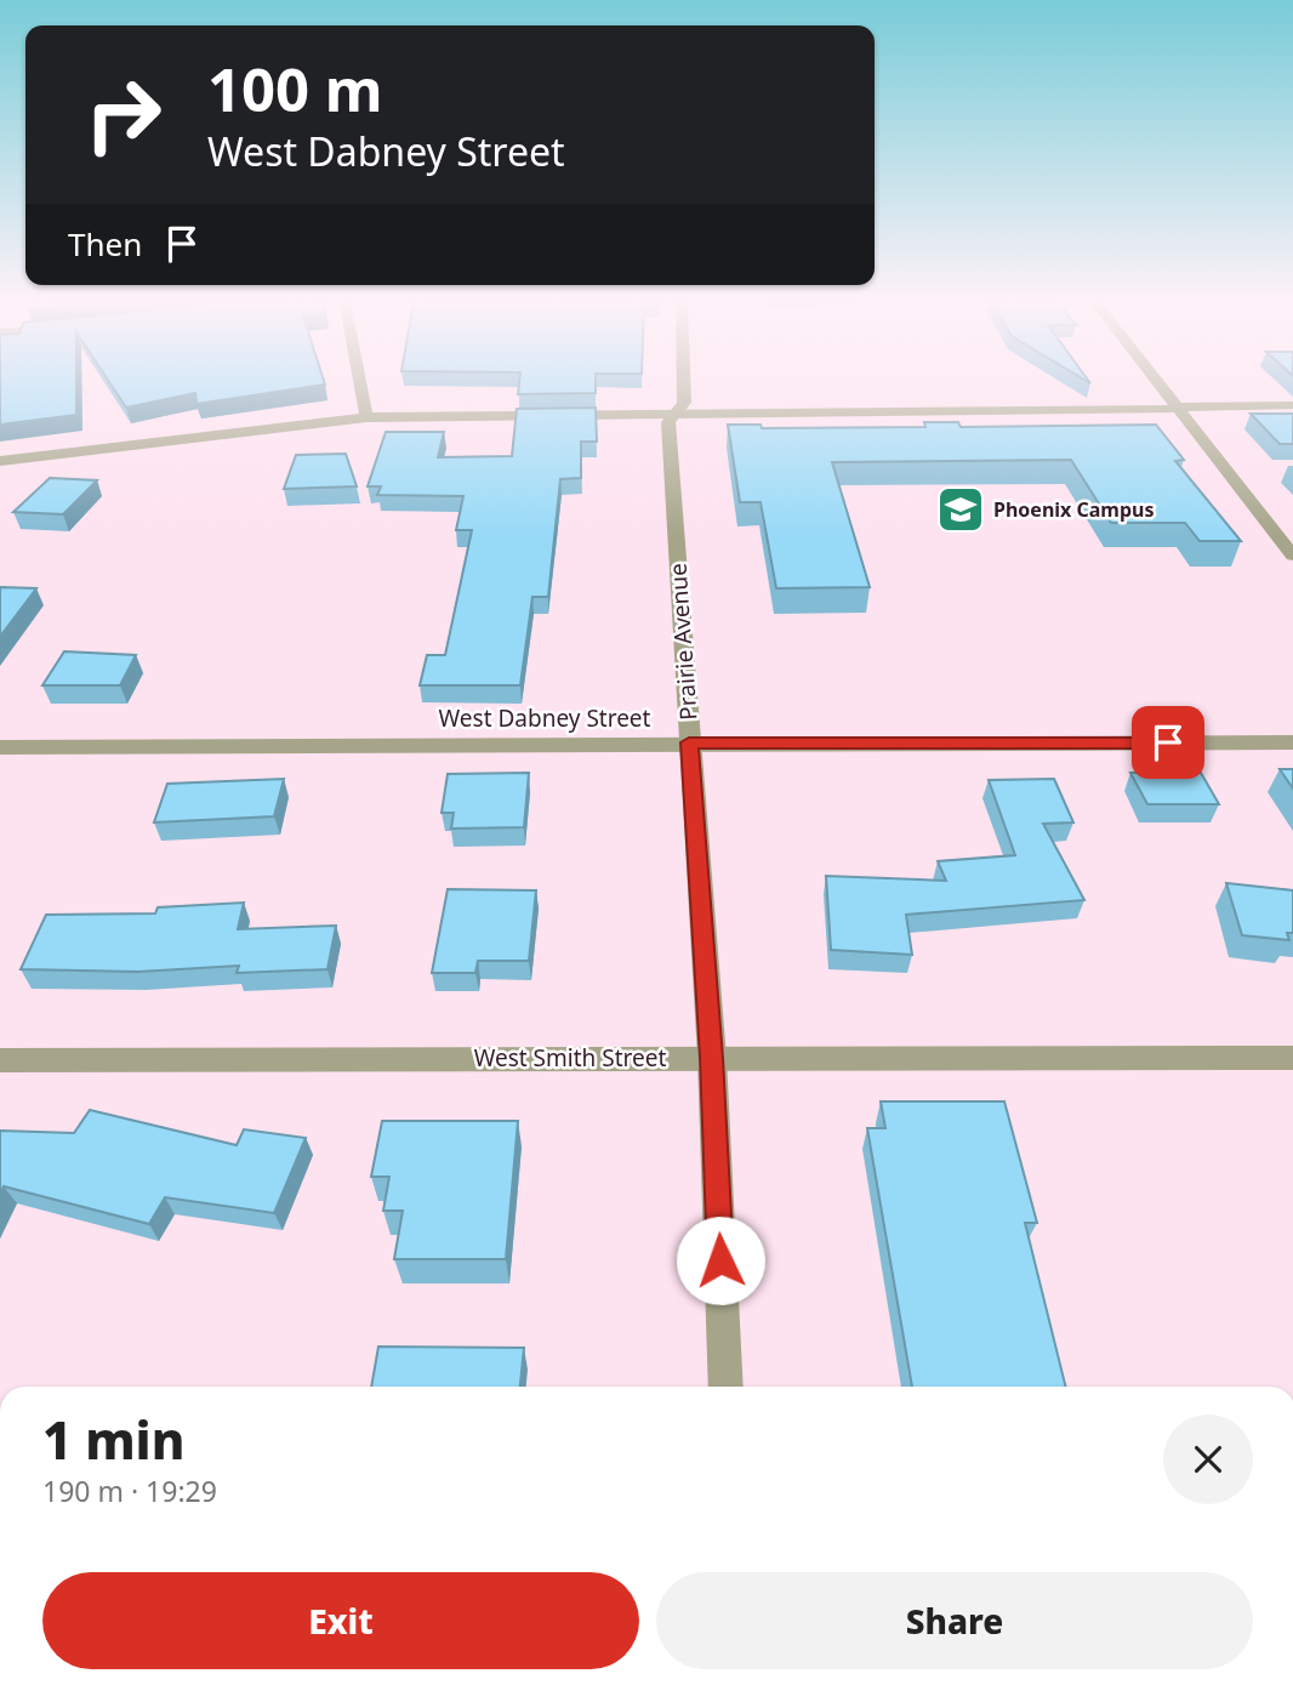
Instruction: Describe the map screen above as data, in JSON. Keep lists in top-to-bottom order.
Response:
{
  "streets": {
    "street": ["Prairie Avenue", "West Dabney Street", "West Smith Street"]
  },
  "crossings": [
    ["Prairie Avenue", "West Dabney Street"],
    ["Prairie Avenue", "West Smith Street"]
  ],
  "places": {
    "school or university": ["Phoenix Campus"]
  },
  "page": {
    "turn": ["100 m", "West Dabney Street"],
    "then": "Then",
    "heading": ["1 min", "190 m · 19:29"],
    "buttons": ["Exit", "Share"]
  }
}
